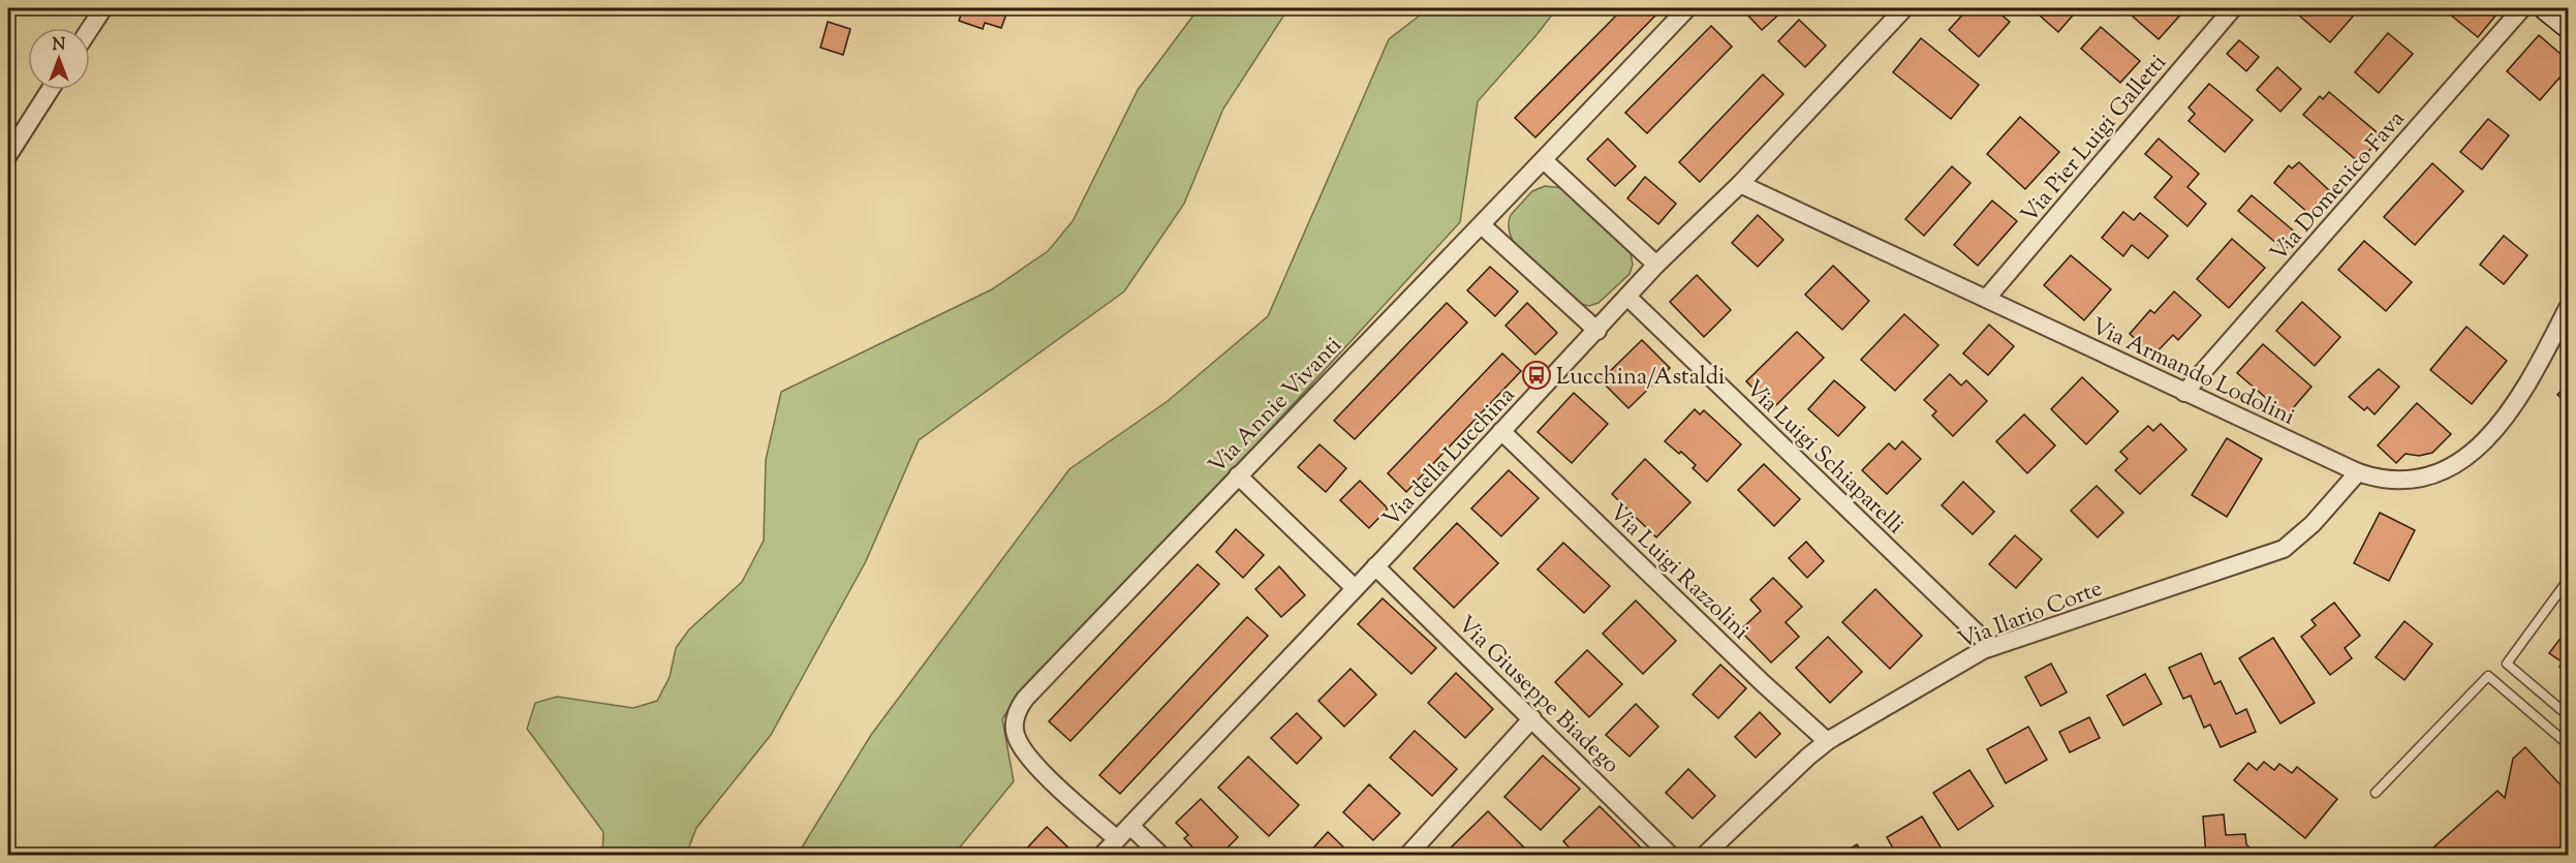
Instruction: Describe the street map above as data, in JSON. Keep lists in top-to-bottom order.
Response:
{
  "streets": {
    "street": [
      "Via Pier Luigi Galletti",
      "Via Domenico Fava",
      "Via Armando Lodolini",
      "Via Annie Vivanti",
      "Via della Lucchina",
      "Via Luigi Schiaparelli",
      "Via Luigi Razzolini",
      "Via Ilario Corte",
      "Via Giuseppe Biadego"
    ]
  },
  "crossings": [
    ["Via Pier Luigi Galletti", "Via Armando Lodolini"],
    ["Via Domenico Fava", "Via Armando Lodolini"],
    ["Via Armando Lodolini", "Via della Lucchina"],
    ["Via Armando Lodolini", "Via Ilario Corte"],
    ["Via Annie Vivanti", "Via della Lucchina"],
    ["Via della Lucchina", "Via Luigi Schiaparelli"],
    ["Via della Lucchina", "Via Luigi Razzolini"],
    ["Via della Lucchina", "Via Giuseppe Biadego"],
    ["Via Luigi Schiaparelli", "Via Ilario Corte"],
    ["Via Luigi Razzolini", "Via Ilario Corte"]
  ],
  "places": {
    "bus stop": ["Lucchina/Astaldi"]
  },
  "north": "top"
}
